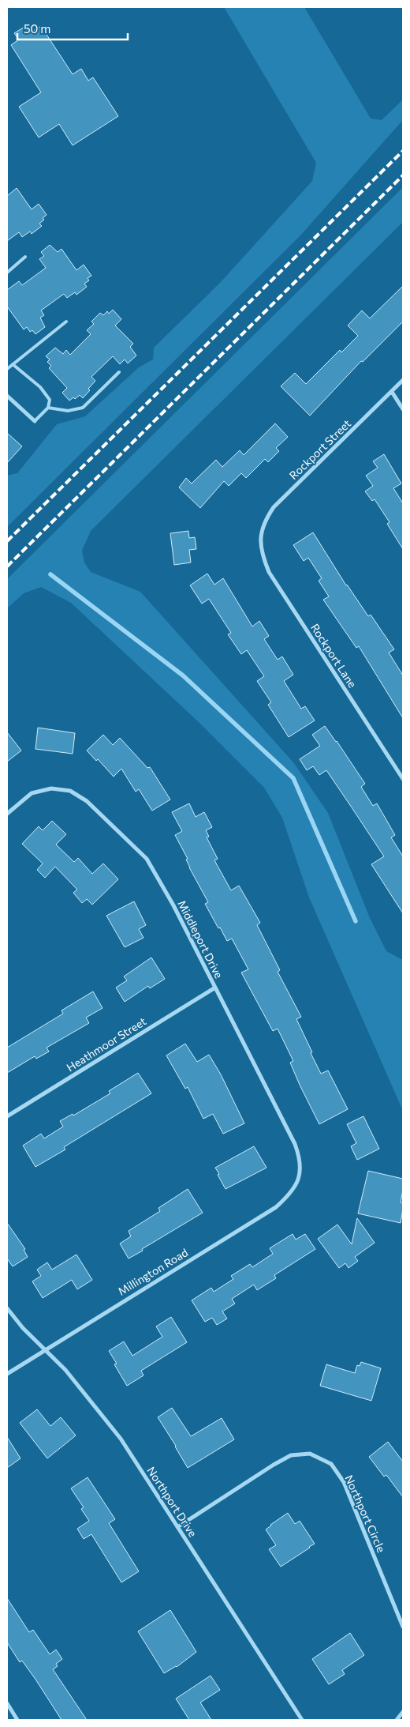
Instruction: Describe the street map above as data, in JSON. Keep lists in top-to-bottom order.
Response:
{
  "streets": {
    "street": [
      "Rockport Street",
      "Rockport Lane",
      "Middleport Drive",
      "Heathmoor Street",
      "Millington Road",
      "Northport Drive",
      "Northport Circle"
    ]
  },
  "crossings": [
    ["Rockport Street", "Rockport Lane"],
    ["Middleport Drive", "Heathmoor Street"],
    ["Middleport Drive", "Millington Road"],
    ["Millington Road", "Northport Drive"],
    ["Northport Drive", "Northport Circle"]
  ],
  "scale_bar": "50 m"
}
